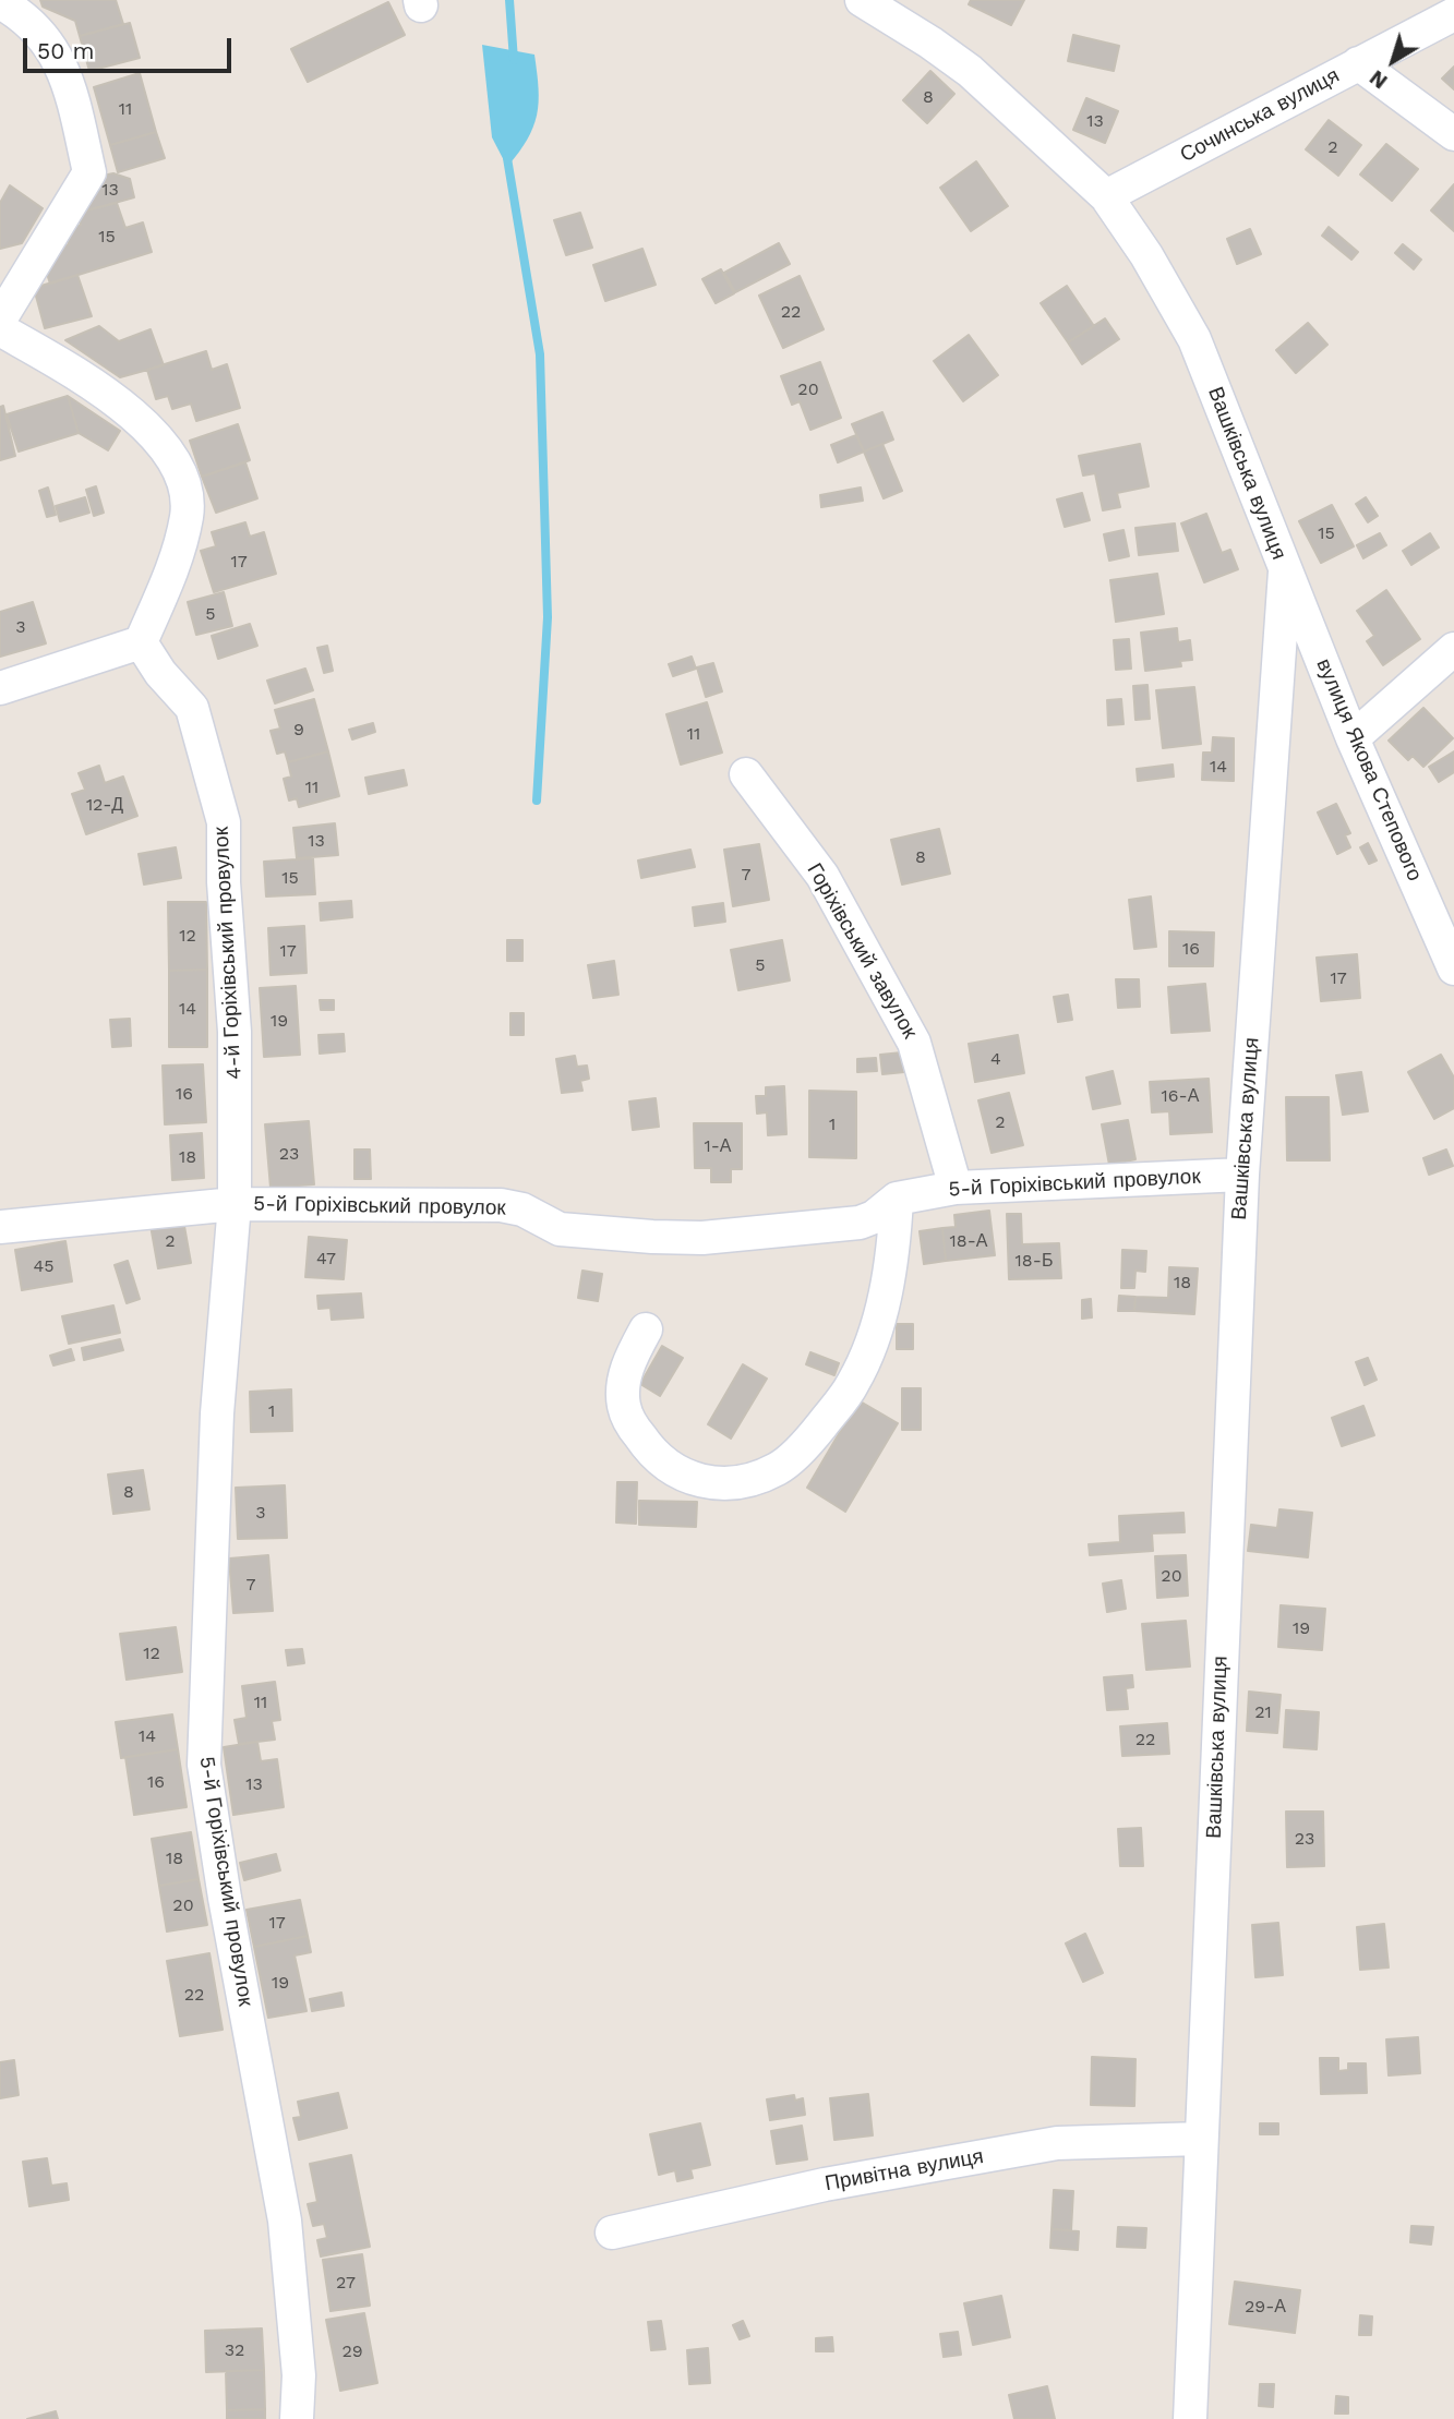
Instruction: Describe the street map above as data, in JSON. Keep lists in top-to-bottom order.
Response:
{
  "streets": {
    "street": [
      "Сочинська вулиця",
      "Вашківська вулиця",
      "вулиця Якова Степового",
      "Горіхівський завулок",
      "4-й Горіхівський провулок",
      "5-й Горіхівський провулок",
      "Привітна вулиця"
    ]
  },
  "crossings": [
    ["Сочинська вулиця", "Вашківська вулиця"],
    ["Вашківська вулиця", "вулиця Якова Степового"],
    ["Вашківська вулиця", "5-й Горіхівський провулок"],
    ["Вашківська вулиця", "Привітна вулиця"],
    ["Горіхівський завулок", "5-й Горіхівський провулок"],
    ["4-й Горіхівський провулок", "5-й Горіхівський провулок"]
  ],
  "house_numbers": [
    "8",
    "11",
    "13",
    "2",
    "13",
    "15",
    "22",
    "20",
    "15",
    "17",
    "5",
    "3",
    "9",
    "11",
    "14",
    "11",
    "12-Д",
    "13",
    "8",
    "7",
    "15",
    "12",
    "16",
    "17",
    "5",
    "17",
    "14",
    "19",
    "4",
    "16",
    "16-А",
    "2",
    "1",
    "1-А",
    "23",
    "18",
    "2",
    "18-А",
    "47",
    "18-Б",
    "45",
    "18",
    "1",
    "8",
    "3",
    "20",
    "7",
    "19",
    "12",
    "11",
    "21",
    "14",
    "22",
    "16",
    "13",
    "23",
    "18",
    "20",
    "17",
    "19",
    "22",
    "27",
    "29-А",
    "32",
    "29"
  ],
  "scale_bar": "50 m",
  "north": "bottom left"
}
